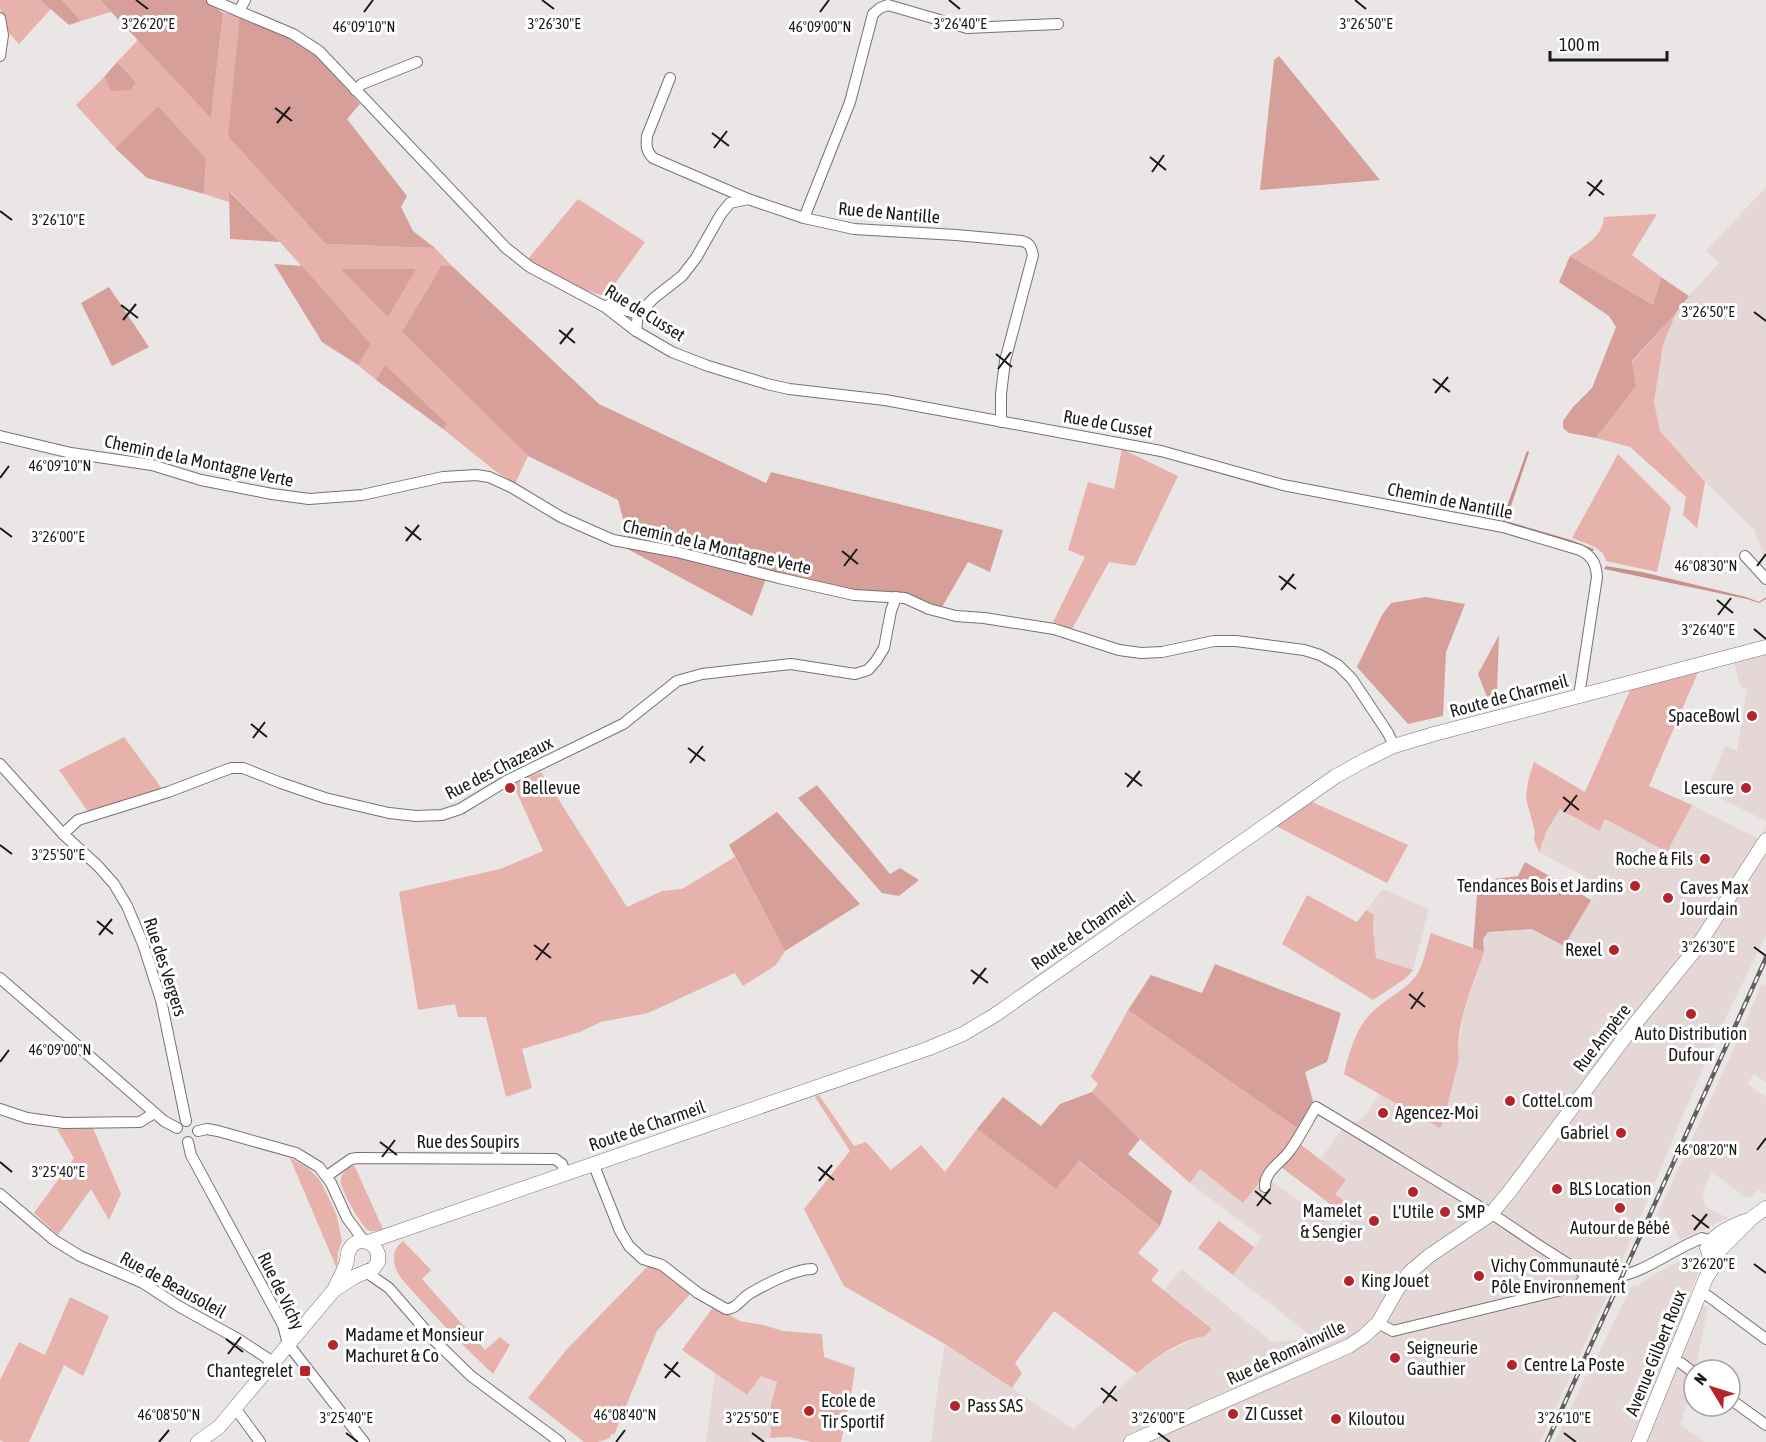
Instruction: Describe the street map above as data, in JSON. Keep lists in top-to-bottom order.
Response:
{
  "streets": {
    "main road": [
      "Route de Charmeil",
      "Rue Ampère",
      "Rue de Romainville",
      "Avenue Gilbert Roux"
    ],
    "street": [
      "Rue de Nantille",
      "Rue de Cusset",
      "Chemin de la Montagne Verte",
      "Chemin de Nantille",
      "Rue des Chazeaux",
      "Rue des Vergers",
      "Rue des Soupirs",
      "Rue de Beausoleil",
      "Rue de Vichy"
    ]
  },
  "crossings": [
    ["Rue de Nantille", "Rue de Cusset"],
    ["Rue de Cusset", "Chemin de Nantille"],
    ["Chemin de la Montagne Verte", "Route de Charmeil"],
    ["Chemin de la Montagne Verte", "Rue des Chazeaux"],
    ["Chemin de Nantille", "Route de Charmeil"],
    ["Route de Charmeil", "Rue des Soupirs"],
    ["Rue des Chazeaux", "Rue des Vergers"],
    ["Rue des Vergers", "Rue de Vichy"],
    ["Rue Ampère", "Rue de Romainville"]
  ],
  "places": {
    "other": [
      "SpaceBowl",
      "Bellevue",
      "Lescure",
      "Roche & Fils",
      "Tendances Bois et Jardins",
      "Caves Max Jourdain",
      "Rexel",
      "Auto Distribution Dufour",
      "Cottel.com",
      "Agencez-Moi",
      "Gabriel",
      "BLS Location",
      "L'Utile",
      "Autour de Bébé",
      "SMP",
      "Mamelet & Sengier",
      "Vichy Communauté - Pôle Environnement",
      "King Jouet",
      "Madame et Monsieur Machuret & Co",
      "Seigneurie Gauthier",
      "Centre La Poste",
      "Pass SAS",
      "Ecole de Tir Sportif",
      "ZI Cusset",
      "Kiloutou"
    ],
    "transit": ["Chantegrelet"]
  },
  "scale_bar": "100 m",
  "north": "top left",
  "coordinates": [
    "3°26'20\"E",
    "3°26'30\"E",
    "3°26'40\"E",
    "3°26'50\"E",
    "46°09'10\"N",
    "46°09'00\"N",
    "3°26'10\"E",
    "3°26'00\"E",
    "46°08'30\"N",
    "3°25'50\"E",
    "46°08'20\"N",
    "3°25'40\"E",
    "46°08'50\"N",
    "46°08'40\"N"
  ]
}
